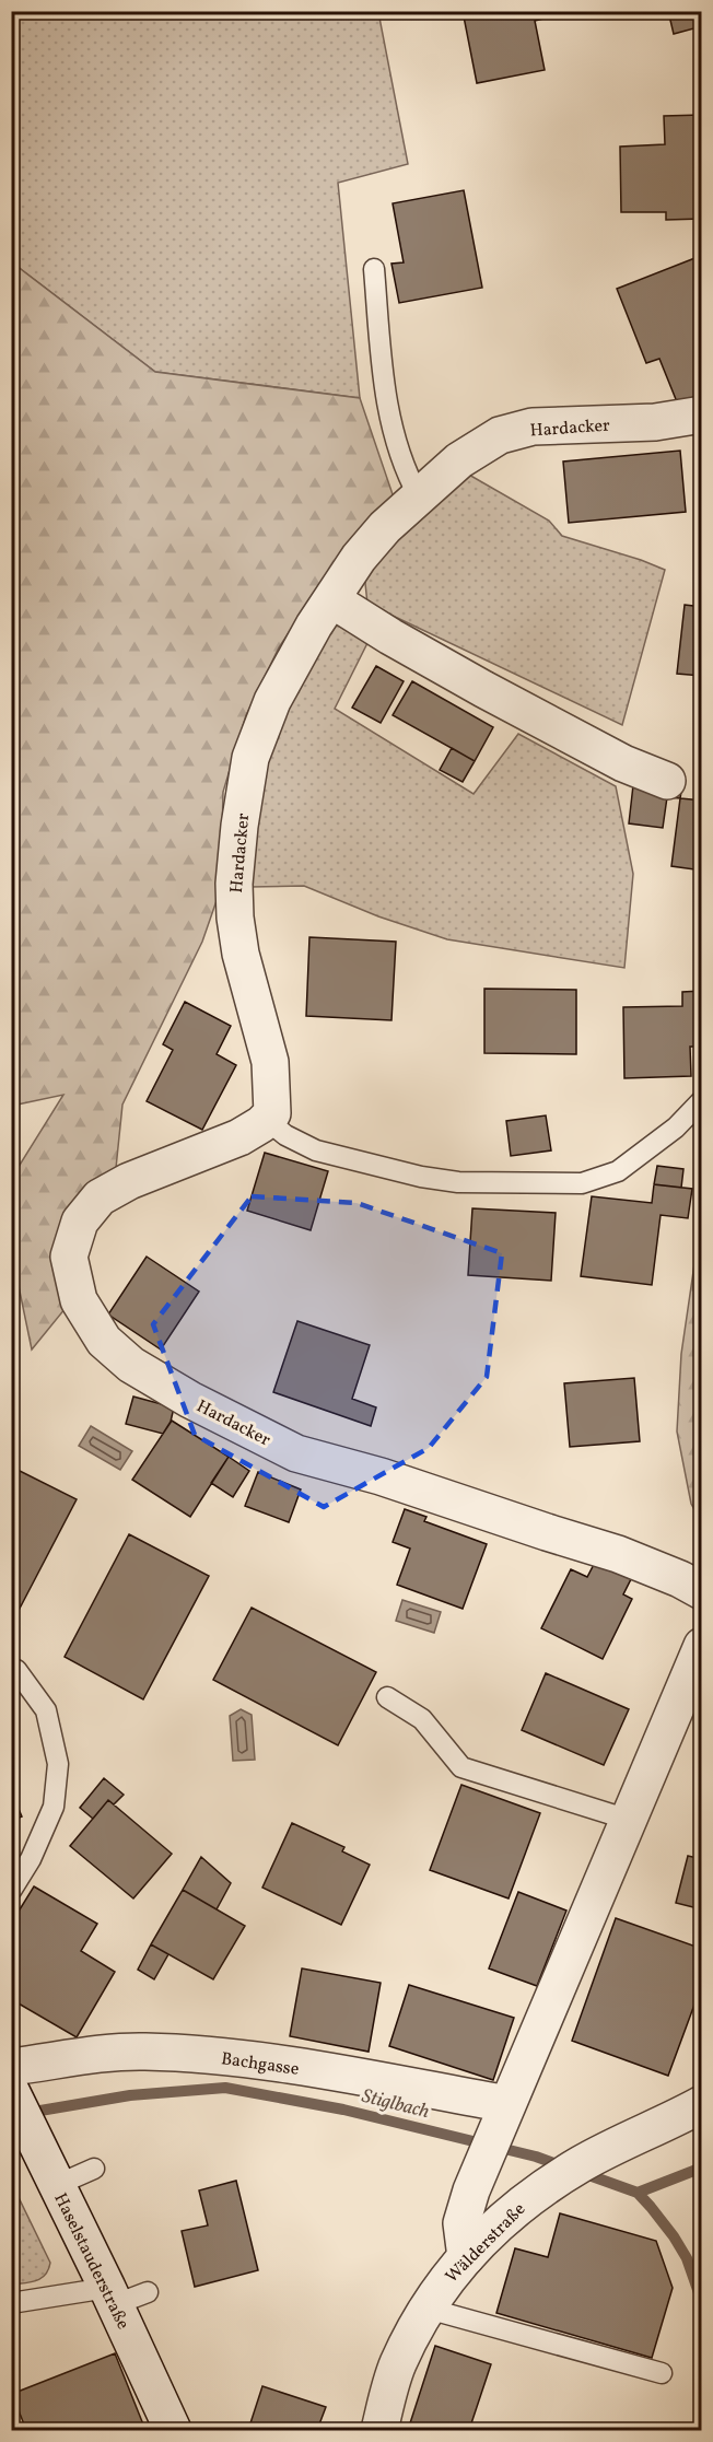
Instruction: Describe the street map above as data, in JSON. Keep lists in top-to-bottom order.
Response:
{
  "streets": {
    "street": [
      "Hardacker",
      "Bachgasse",
      "Wälderstraße",
      "Haselstauderstraße"
    ]
  },
  "water": ["Stiglbach"]
}
